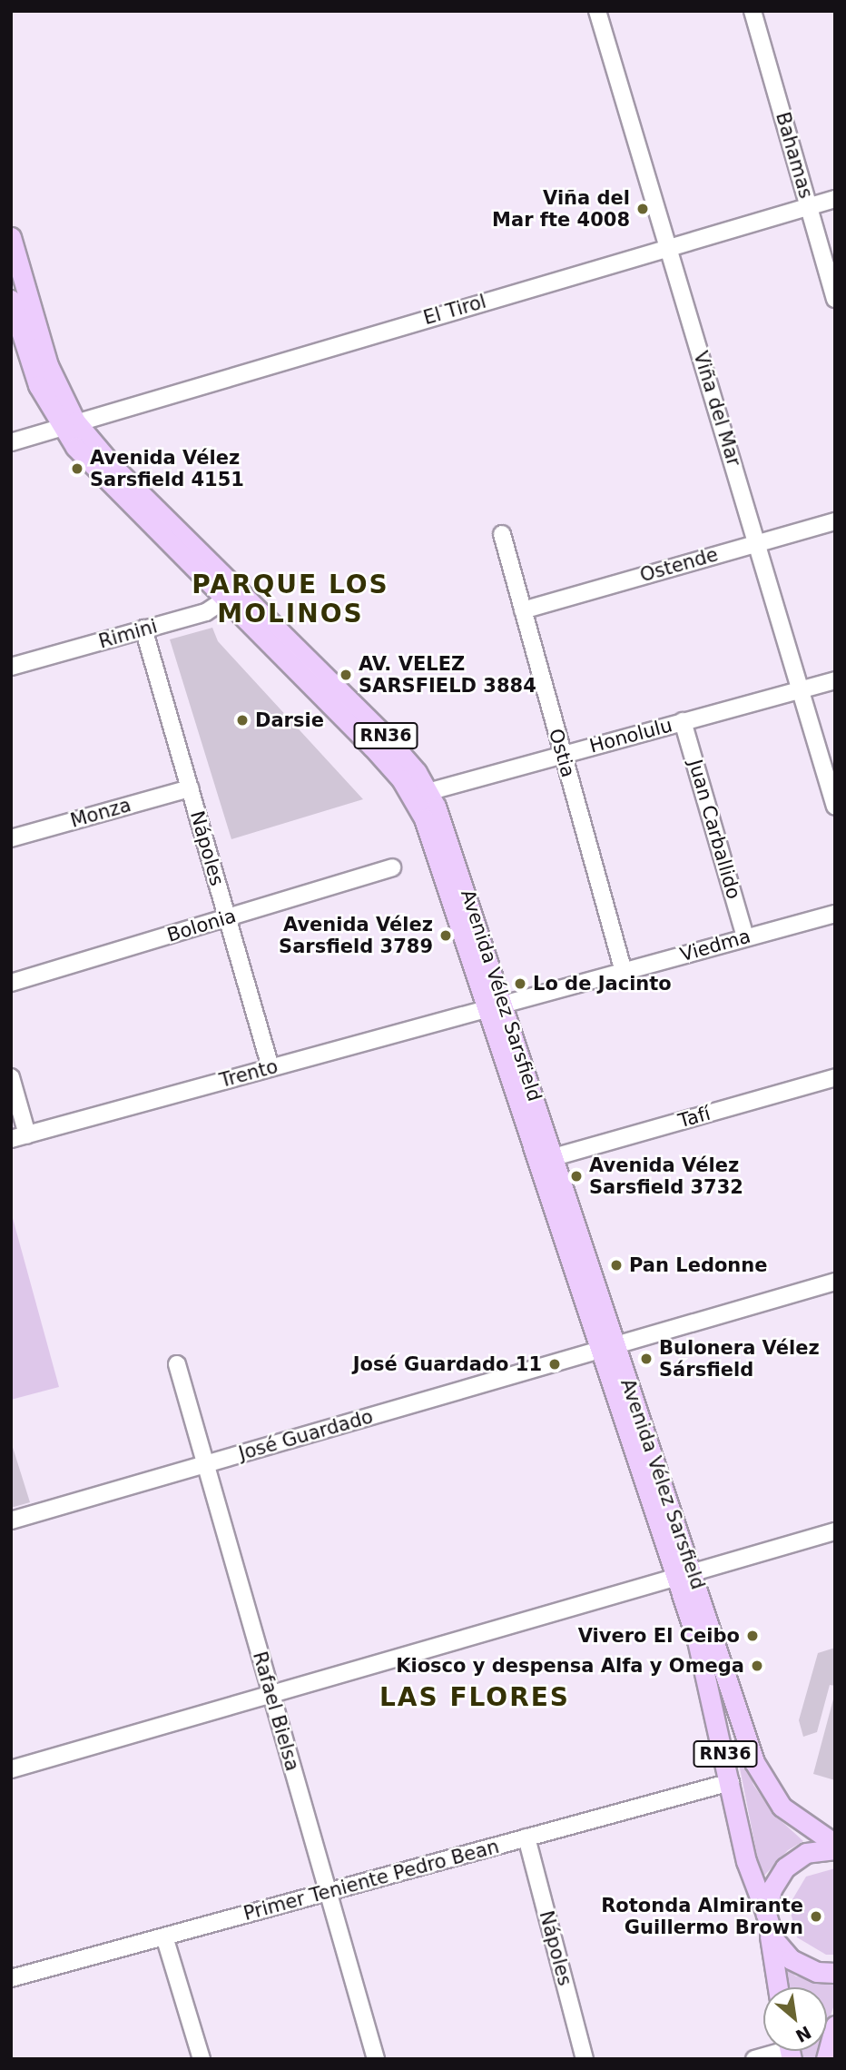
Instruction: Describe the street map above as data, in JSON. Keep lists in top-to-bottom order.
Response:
{
  "streets": {
    "main road": ["RN36", "Avenida Vélez Sarsfield"],
    "street": [
      "Bahamas",
      "El Tirol",
      "Viña del Mar",
      "Ostende",
      "Rimini",
      "Honolulu",
      "Ostia",
      "Monza",
      "Juan Carballido",
      "Nápoles",
      "Bolonia",
      "Viedma",
      "Trento",
      "Tafí",
      "José Guardado",
      "Rafael Bielsa",
      "Primer Teniente Pedro Bean"
    ]
  },
  "crossings": [
    ["Bahamas", "El Tirol"],
    ["El Tirol", "Viña del Mar"],
    ["El Tirol", "Avenida Vélez Sarsfield"],
    ["Viña del Mar", "Ostende"],
    ["Viña del Mar", "Honolulu"],
    ["Ostende", "Ostia"],
    ["Rimini", "Nápoles"],
    ["Rimini", "Avenida Vélez Sarsfield"],
    ["RN36", "Avenida Vélez Sarsfield"],
    ["Honolulu", "Ostia"],
    ["Honolulu", "Juan Carballido"],
    ["Honolulu", "Avenida Vélez Sarsfield"],
    ["Ostia", "Viedma"],
    ["Monza", "Nápoles"],
    ["Juan Carballido", "Viedma"],
    ["Nápoles", "Bolonia"],
    ["Nápoles", "Trento"],
    ["Nápoles", "Primer Teniente Pedro Bean"],
    ["Viedma", "Avenida Vélez Sarsfield"],
    ["Viedma", "Trento"],
    ["Avenida Vélez Sarsfield", "Trento"],
    ["Avenida Vélez Sarsfield", "Tafí"],
    ["Avenida Vélez Sarsfield", "José Guardado"],
    ["Avenida Vélez Sarsfield", "Primer Teniente Pedro Bean"],
    ["José Guardado", "Rafael Bielsa"],
    ["Rafael Bielsa", "Primer Teniente Pedro Bean"]
  ],
  "districts": ["PARQUE LOS MOLINOS", "LAS FLORES"],
  "places": [
    "Viña del Mar fte 4008",
    "Avenida Vélez Sarsfield 4151",
    "AV. VELEZ SARSFIELD 3884",
    "Darsie",
    "Avenida Vélez Sarsfield 3789",
    "Lo de Jacinto",
    "Avenida Vélez Sarsfield 3732",
    "Pan Ledonne",
    "Bulonera Vélez Sársfield",
    "José Guardado 11",
    "Vivero El Ceibo",
    "Kiosco y despensa Alfa y Omega",
    "Rotonda Almirante Guillermo Brown"
  ],
  "north": "bottom right"
}
